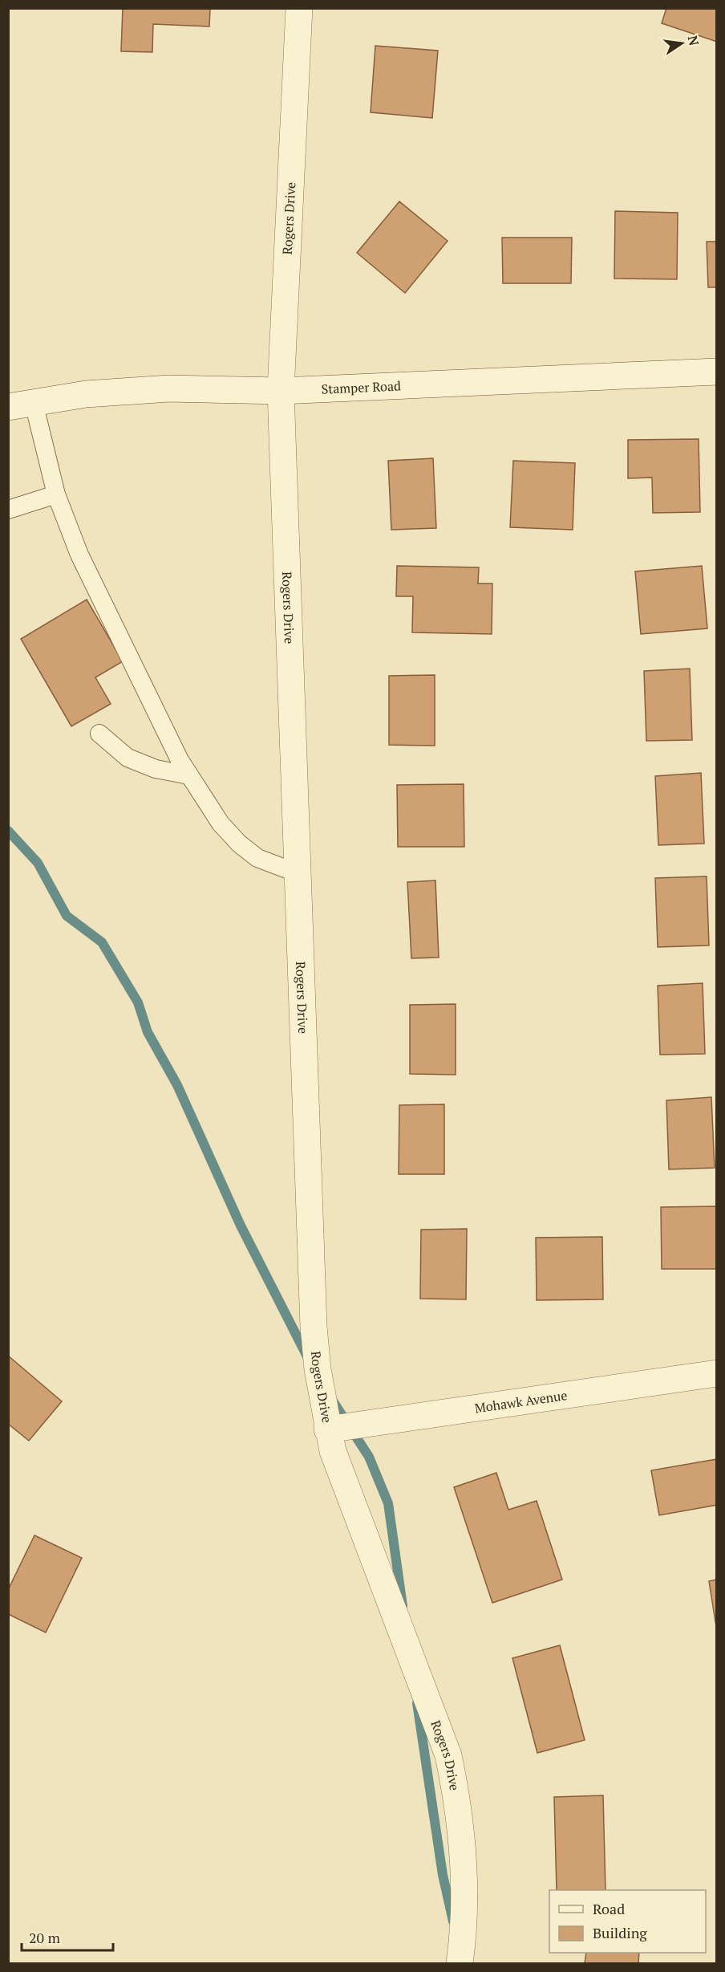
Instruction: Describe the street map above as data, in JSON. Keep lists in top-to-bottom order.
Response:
{
  "streets": {
    "street": ["Rogers Drive", "Stamper Road", "Mohawk Avenue"]
  },
  "crossings": [
    ["Rogers Drive", "Stamper Road"],
    ["Rogers Drive", "Mohawk Avenue"]
  ],
  "legend": ["Road", "Building"],
  "scale_bar": "20 m",
  "north": "right"
}
